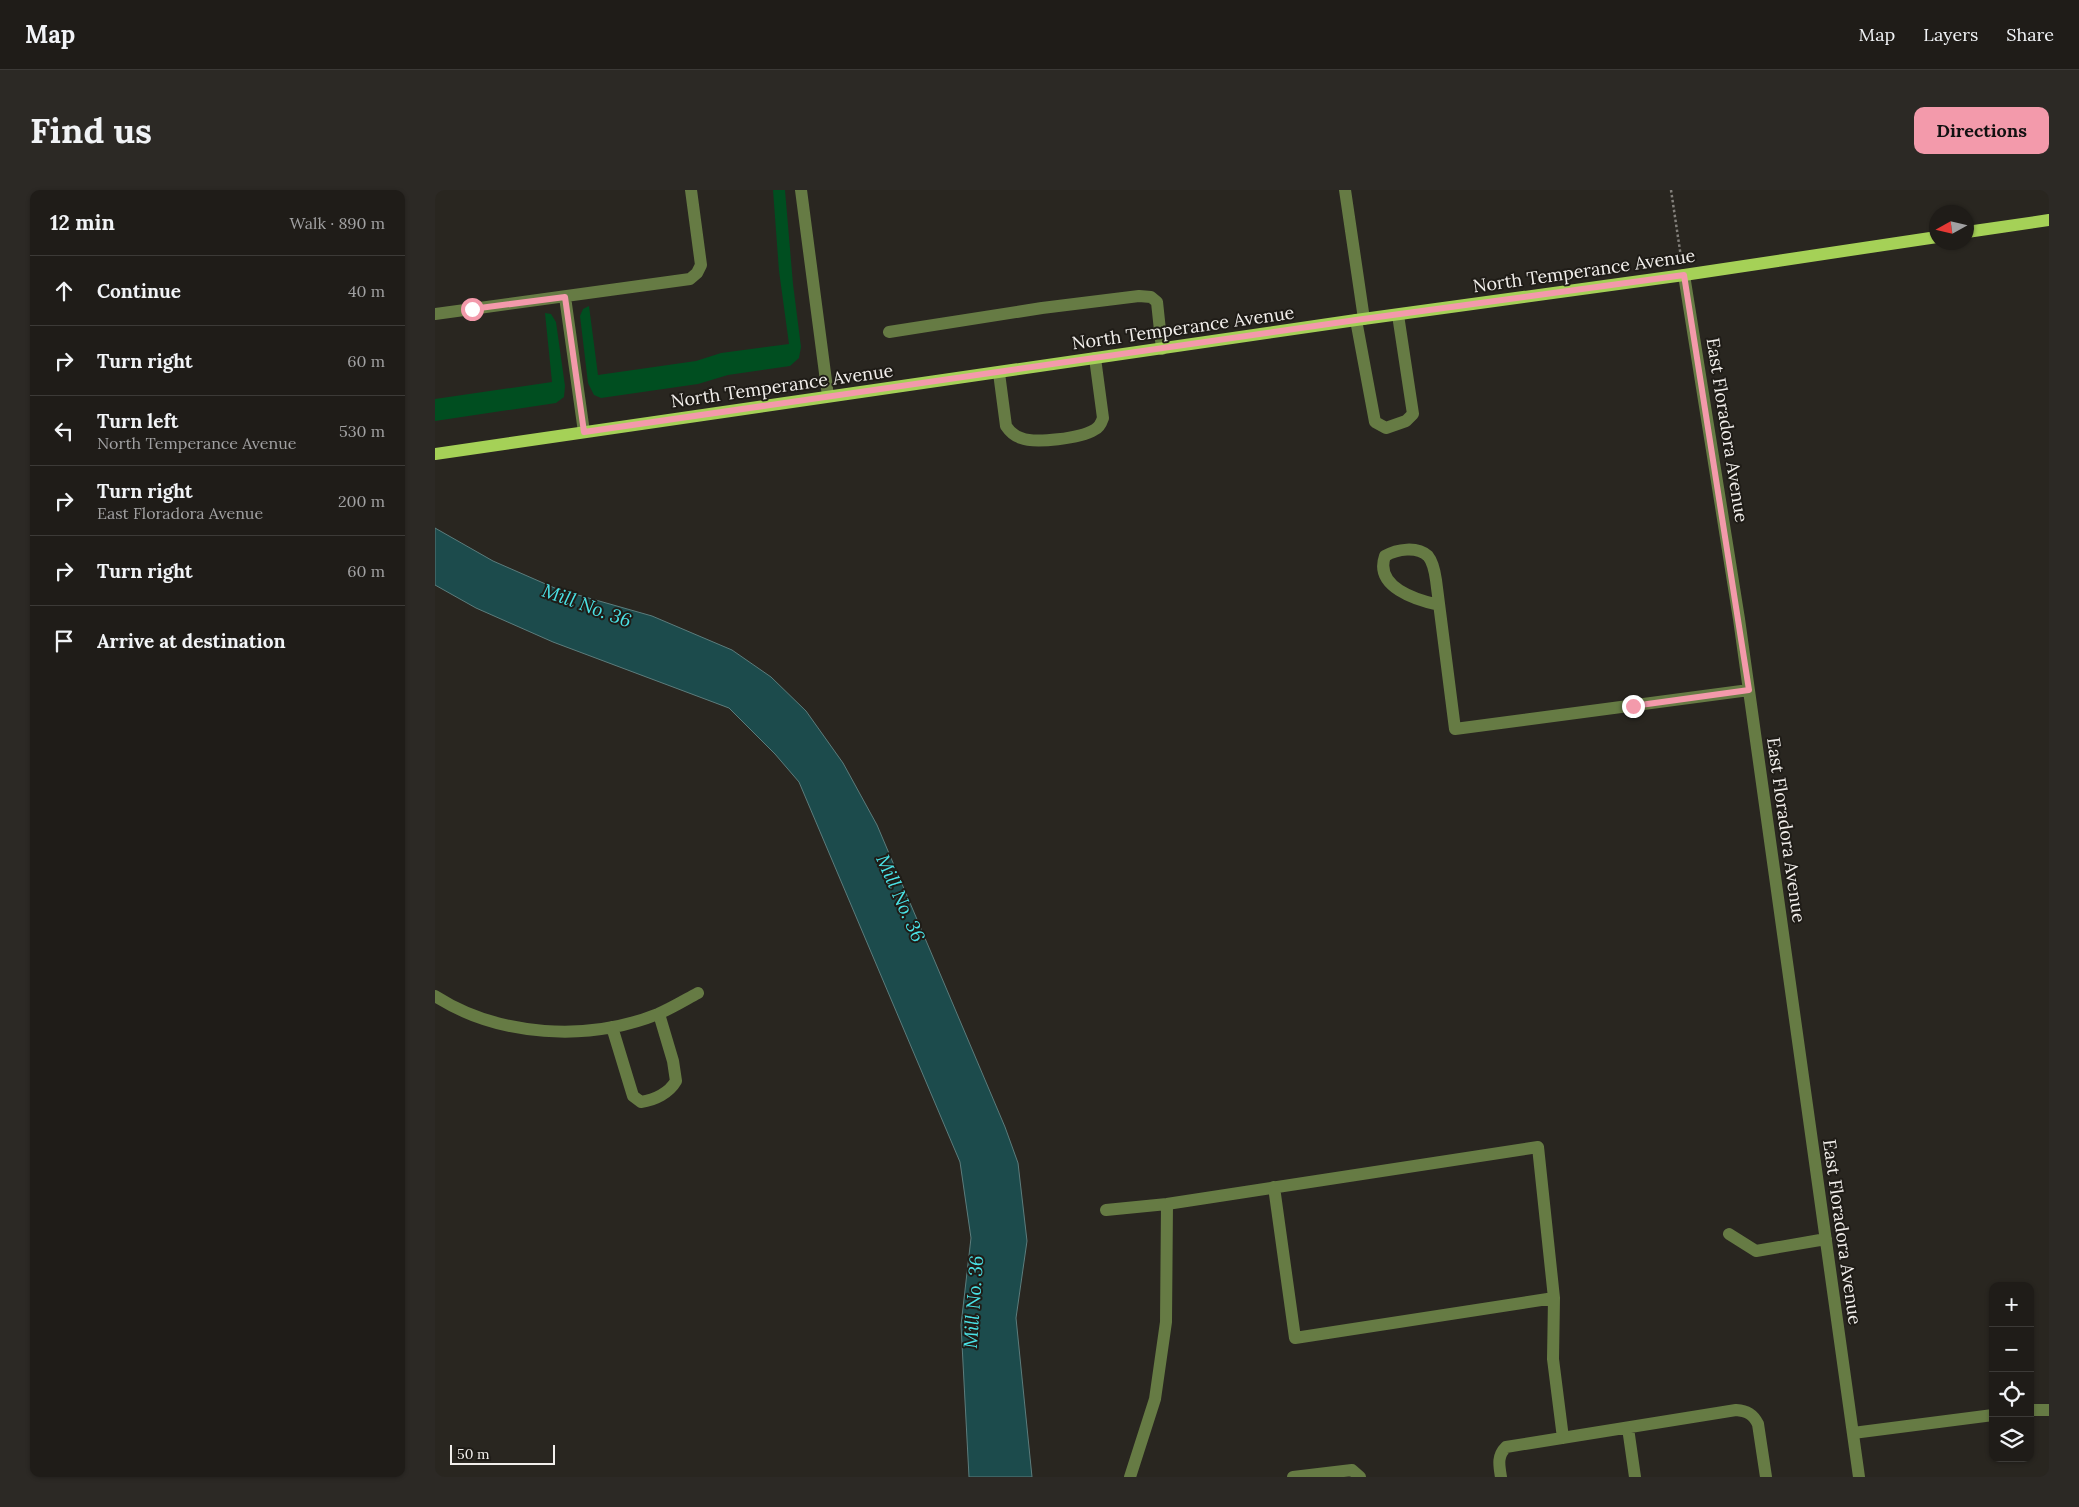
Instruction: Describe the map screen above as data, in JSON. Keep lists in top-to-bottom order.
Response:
{
  "streets": {
    "main road": ["North Temperance Avenue"],
    "street": ["East Floradora Avenue"]
  },
  "crossings": [
    ["North Temperance Avenue", "East Floradora Avenue"]
  ],
  "water": ["Mill No. 36"],
  "scale_bar": "50 m",
  "north": "left",
  "page": {
    "header": "Map",
    "nav": ["Map", "Layers", "Share"],
    "buttons": "Directions",
    "title": "Find us",
    "heading": ["12 min", "Walk · 890 m"],
    "list": [
      ["Continue", "40 m"],
      ["Turn right", "60 m"],
      ["Turn left", "North Temperance Avenue", "530 m"],
      ["Turn right", "East Floradora Avenue", "200 m"],
      ["Turn right", "60 m"],
      "Arrive at destination"
    ],
    "map_buttons": ["+", "−"],
    "scale": "50 m"
  }
}
